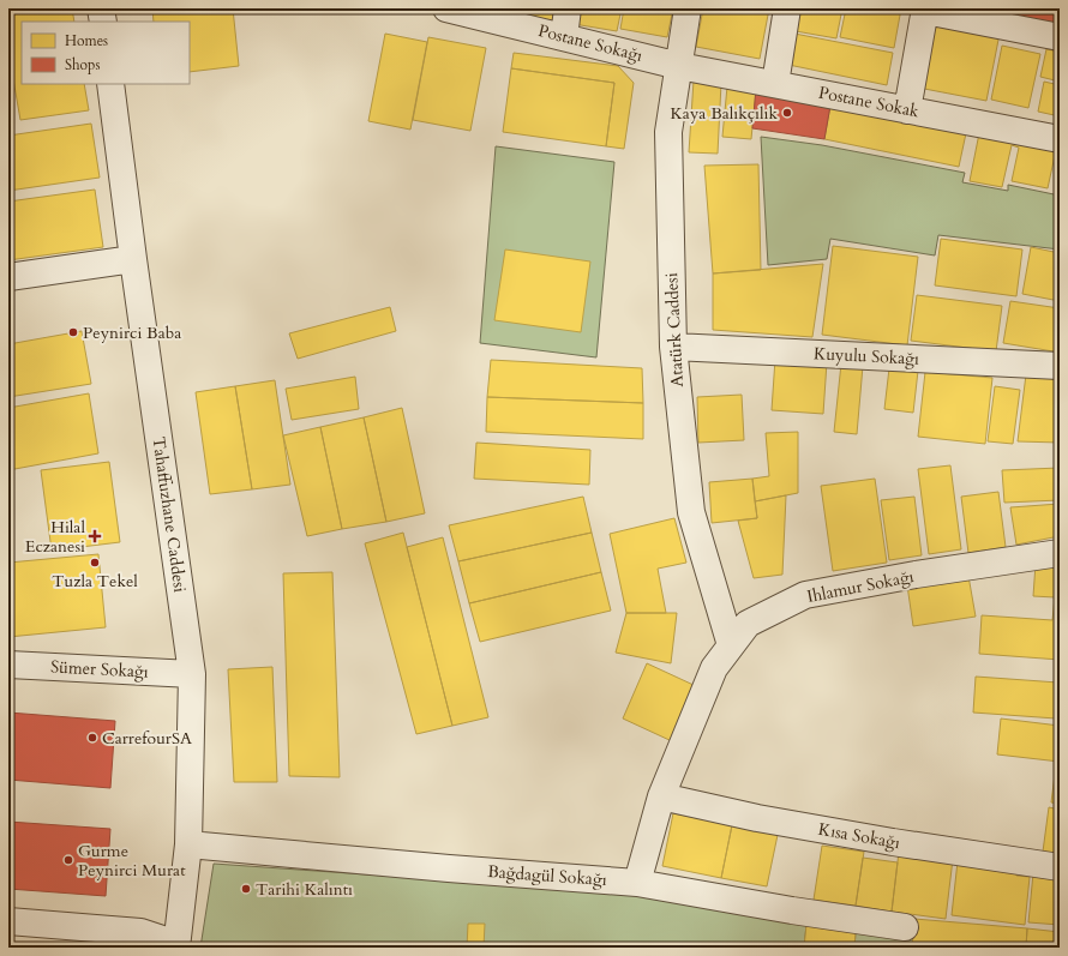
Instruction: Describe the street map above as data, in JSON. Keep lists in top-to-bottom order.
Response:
{
  "streets": {
    "street": [
      "Postane Sokağı",
      "Postane Sokak",
      "Atatürk Caddesi",
      "Kuyulu Sokağı",
      "Tahaffuzhane Caddesi",
      "Ihlamur Sokağı",
      "Sümer Sokağı",
      "Kısa Sokağı",
      "Bağdagül Sokağı"
    ]
  },
  "crossings": [
    ["Postane Sokağı", "Postane Sokak"],
    ["Postane Sokağı", "Atatürk Caddesi"],
    ["Postane Sokak", "Atatürk Caddesi"],
    ["Atatürk Caddesi", "Kuyulu Sokağı"],
    ["Atatürk Caddesi", "Ihlamur Sokağı"],
    ["Tahaffuzhane Caddesi", "Sümer Sokağı"],
    ["Tahaffuzhane Caddesi", "Bağdagül Sokağı"],
    ["Ihlamur Sokağı", "Kısa Sokağı"],
    ["Ihlamur Sokağı", "Bağdagül Sokağı"]
  ],
  "places": {
    "other": [
      "Kaya Balıkçılık",
      "Peynirci Baba",
      "Tuzla Tekel",
      "CarrefourSA",
      "Gurme Peynirci Murat",
      "Tarihi Kalıntı"
    ],
    "health": ["Hilal Eczanesi"]
  },
  "legend": ["Homes", "Shops"]
}
